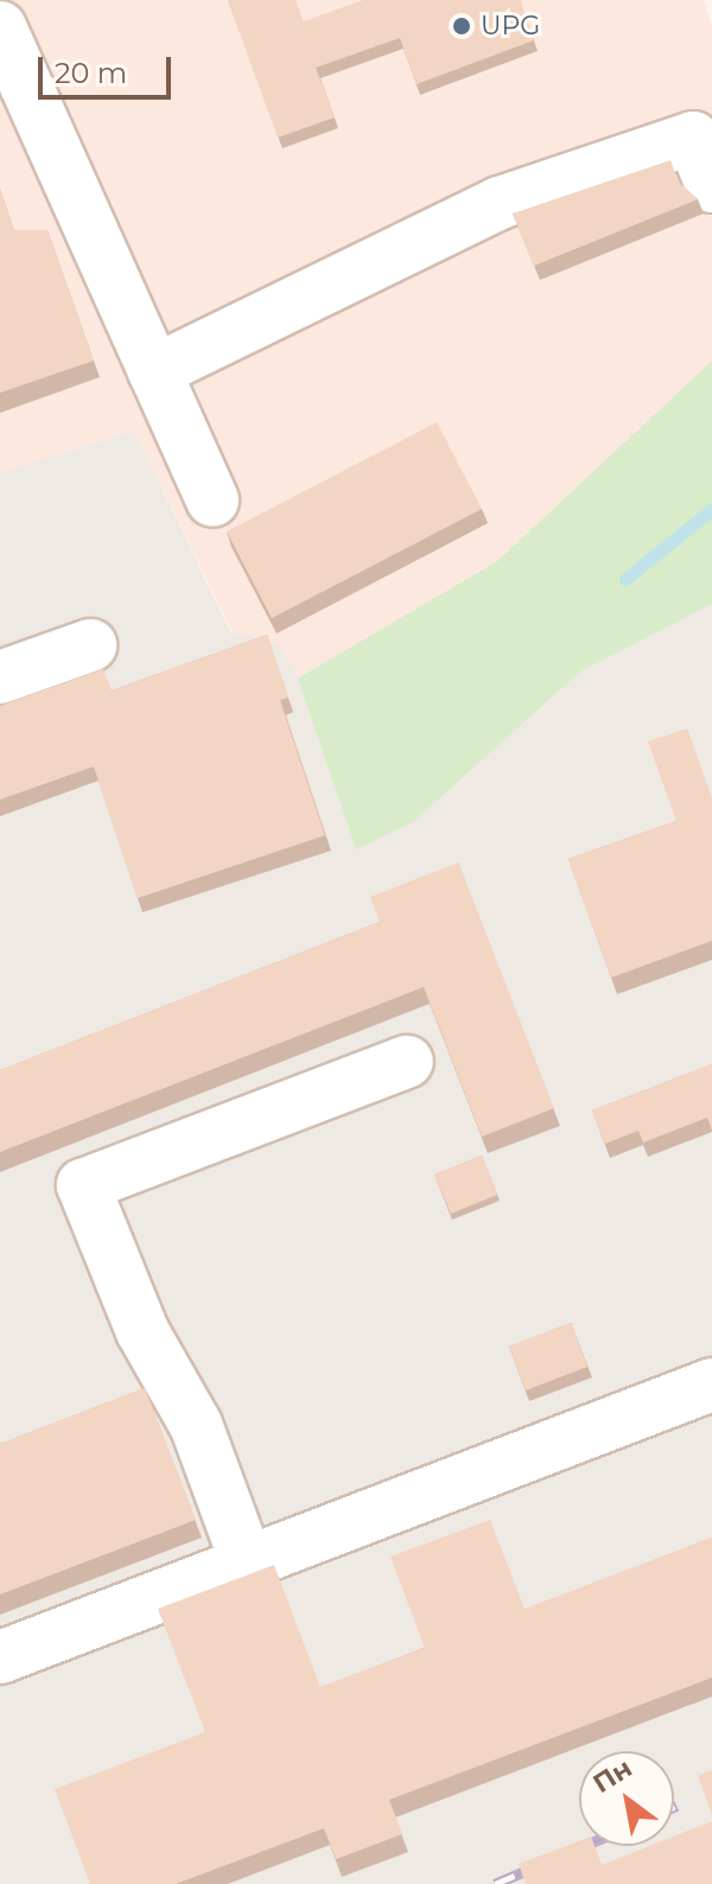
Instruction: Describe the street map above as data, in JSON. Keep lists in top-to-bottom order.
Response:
{
  "places": ["UPG"],
  "scale_bar": "20 m",
  "north": "top left"
}
